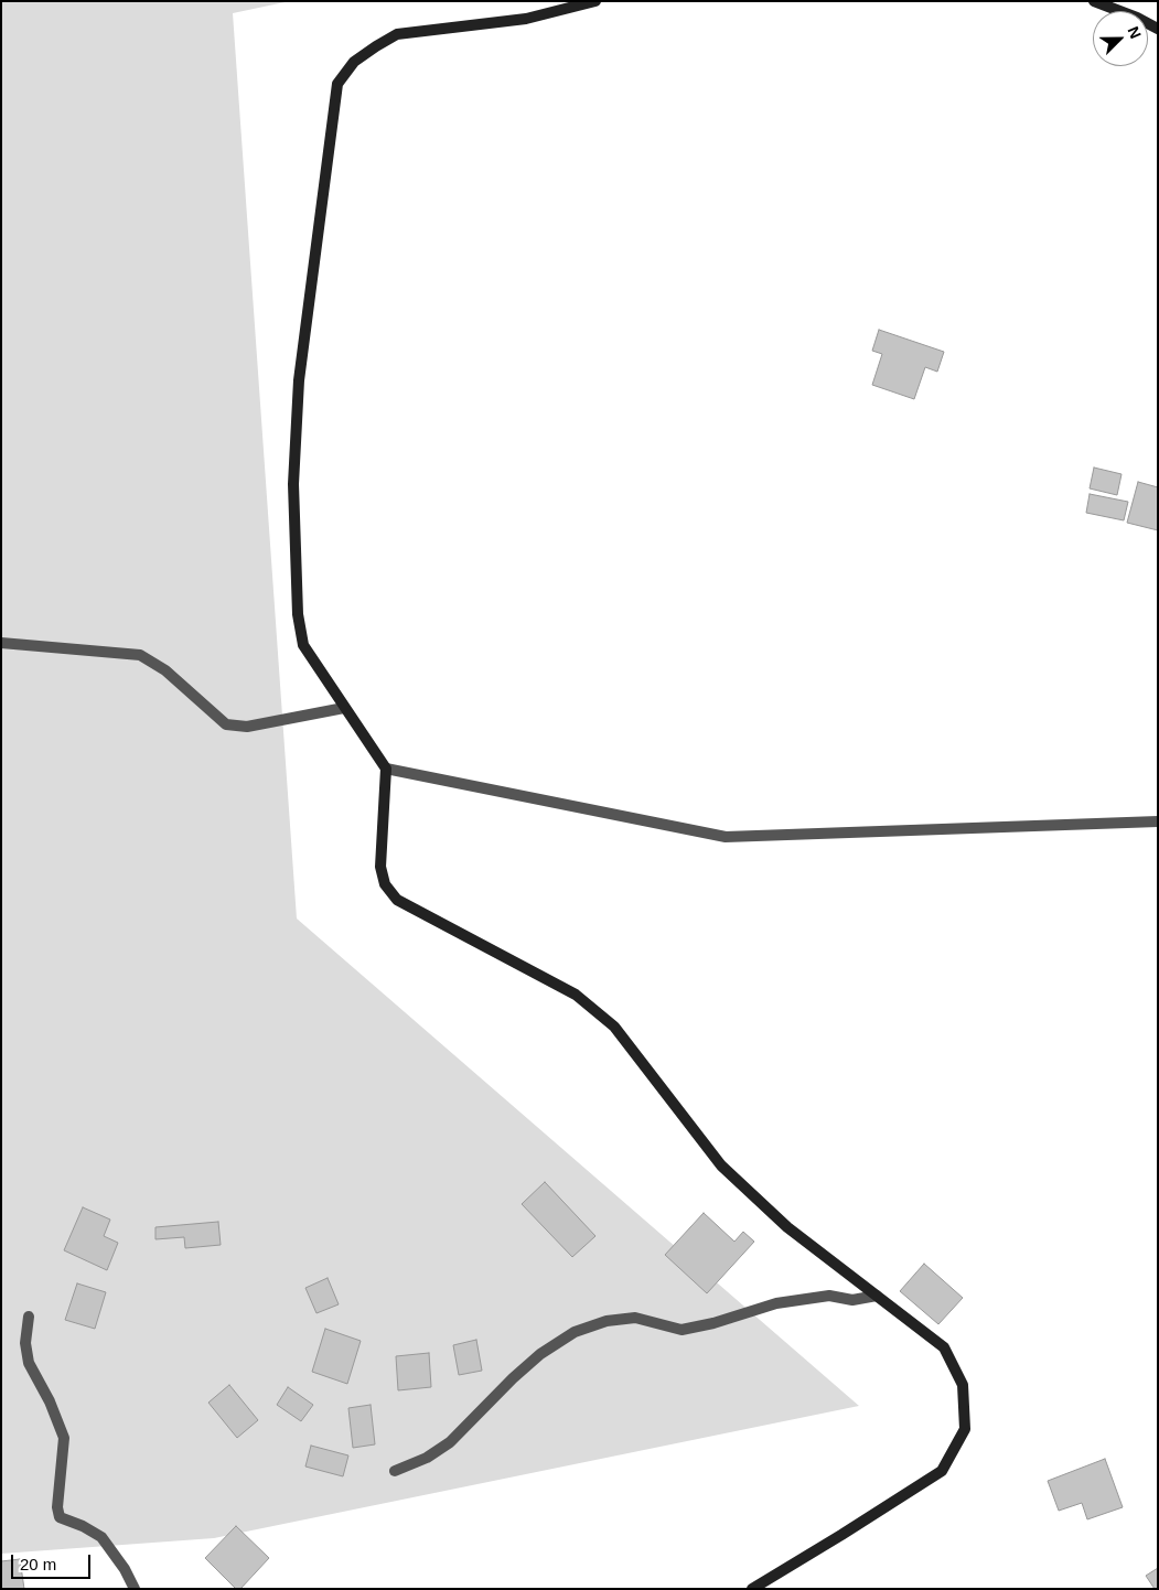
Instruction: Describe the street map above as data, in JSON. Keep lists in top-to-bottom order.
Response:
{
  "scale_bar": "20 m",
  "north": "top right"
}
